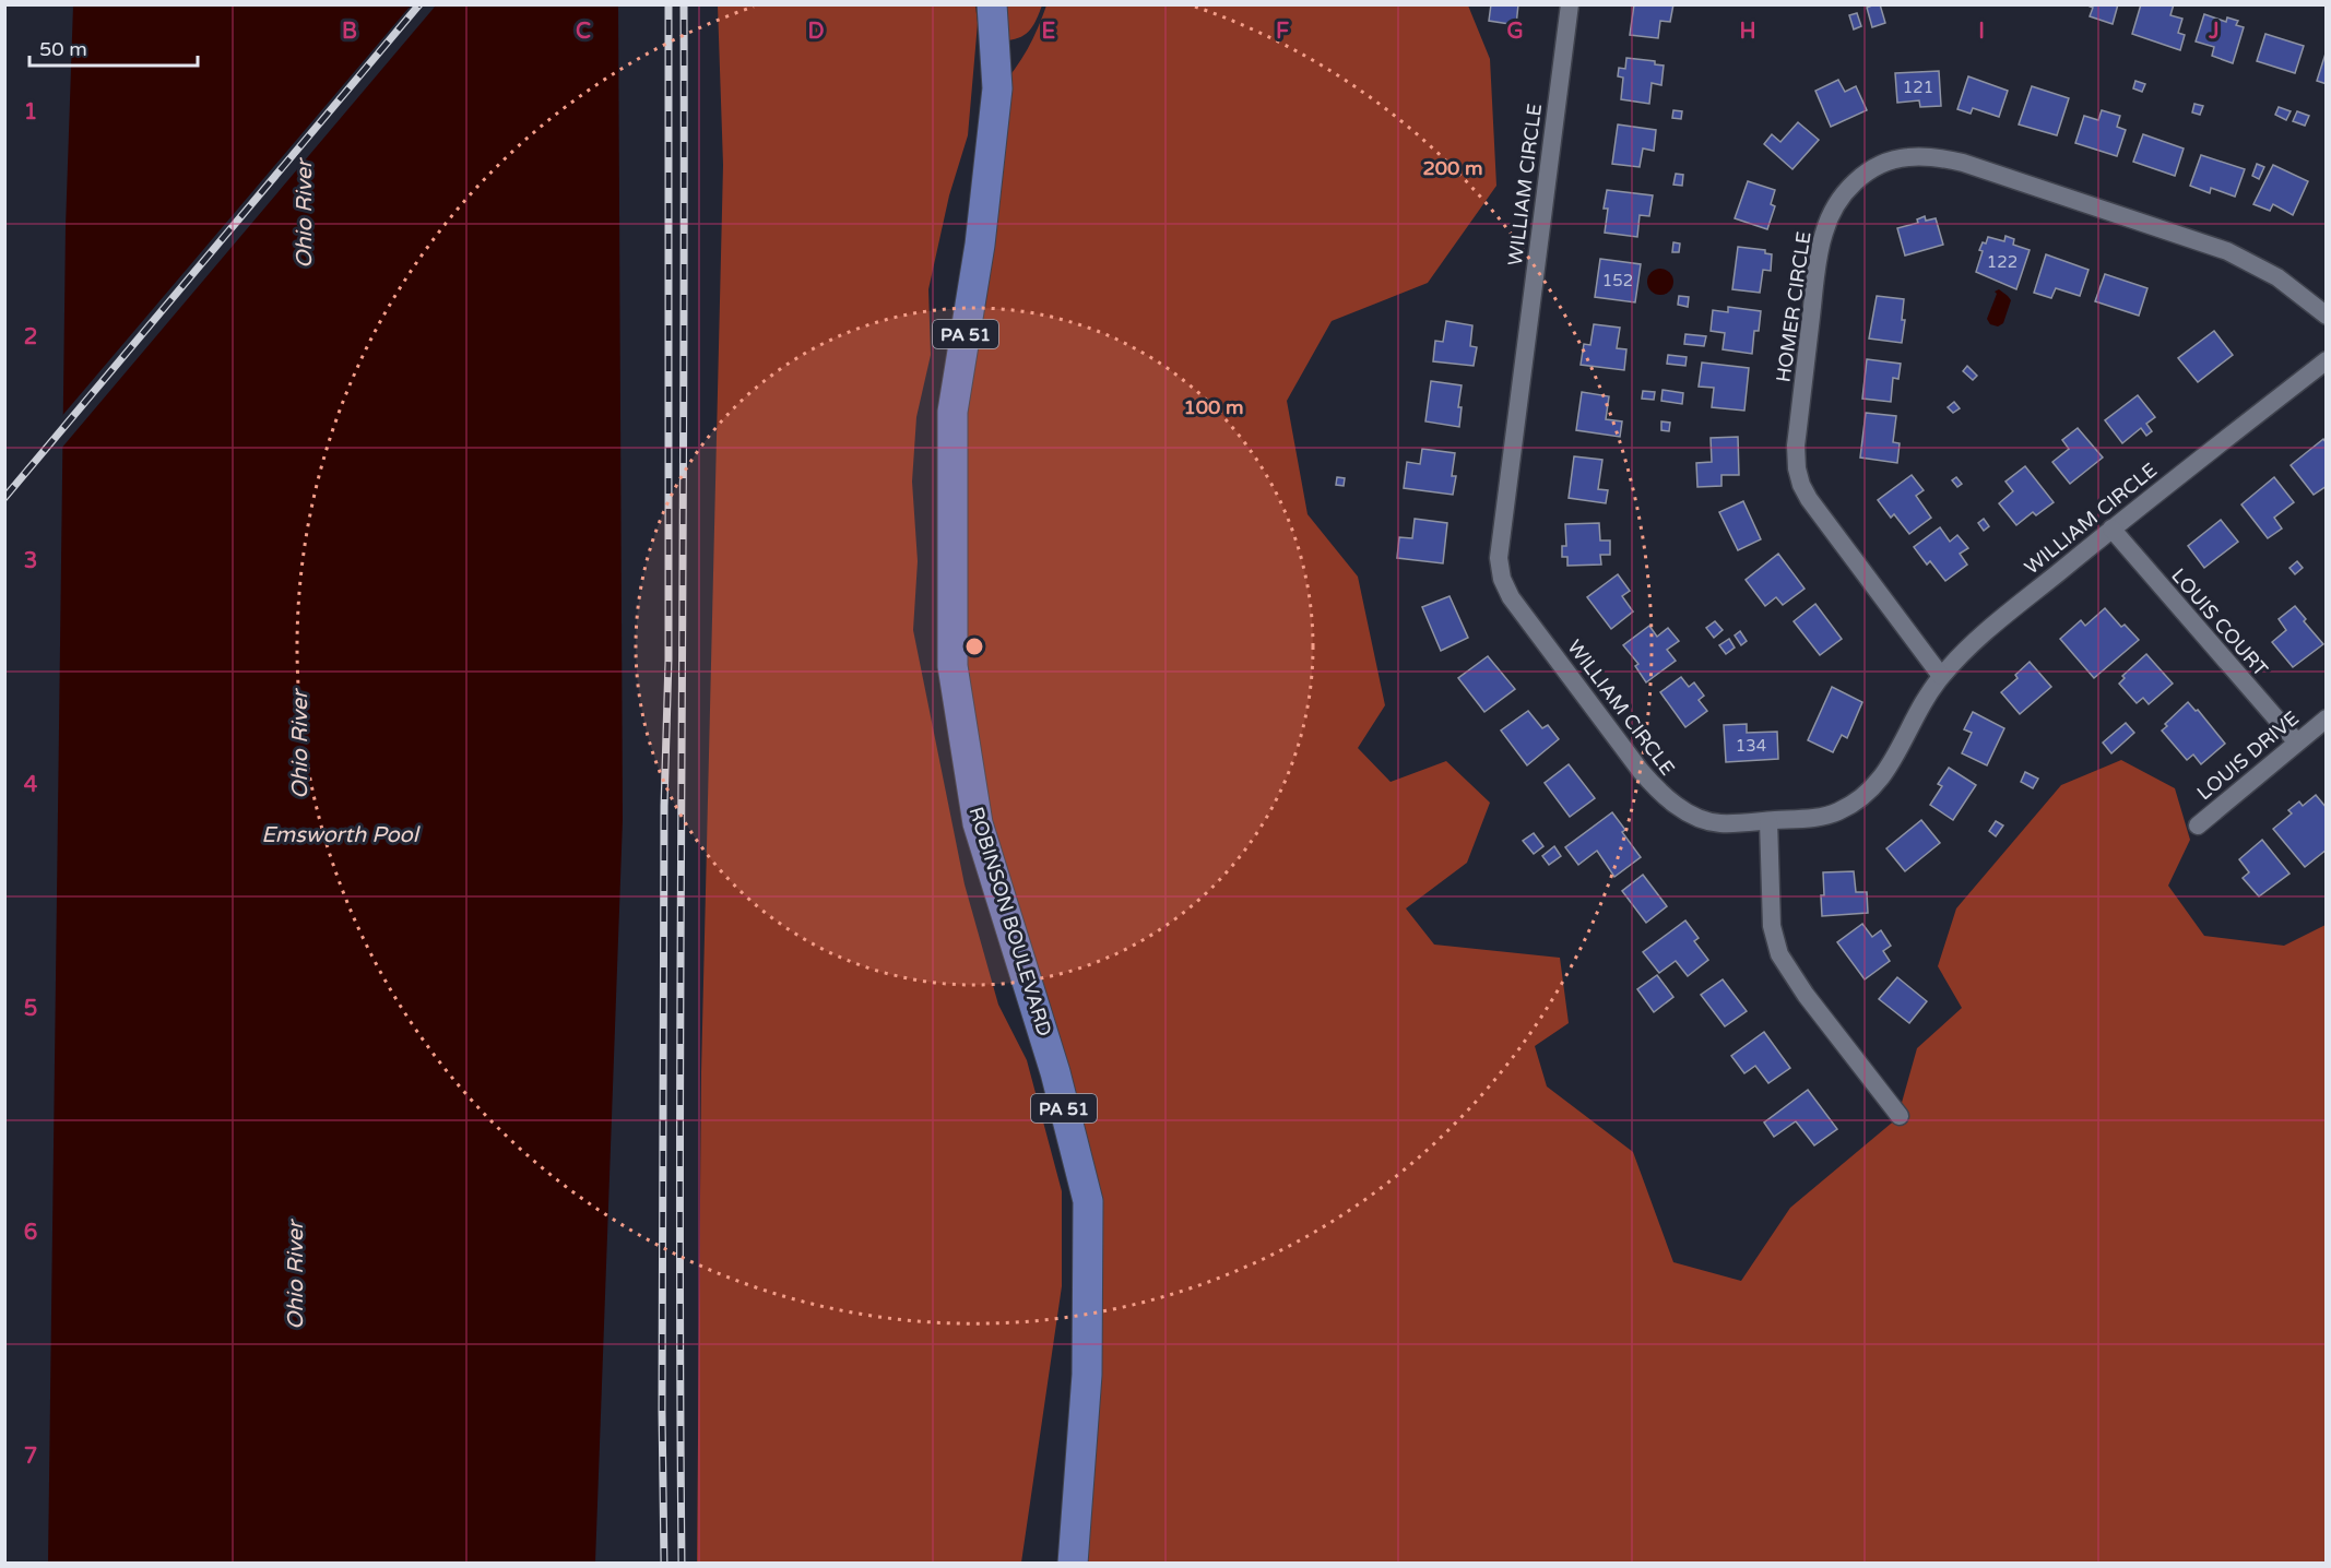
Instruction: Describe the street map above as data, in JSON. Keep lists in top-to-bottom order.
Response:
{
  "streets": {
    "main road": ["PA 51", "ROBINSON BOULEVARD"],
    "street": [
      "WILLIAM CIRCLE",
      "HOMER CIRCLE",
      "LOUIS COURT",
      "LOUIS DRIVE"
    ]
  },
  "crossings": [
    ["WILLIAM CIRCLE", "HOMER CIRCLE"],
    ["WILLIAM CIRCLE", "LOUIS COURT"],
    ["LOUIS COURT", "LOUIS DRIVE"]
  ],
  "water": ["Ohio River", "Emsworth Pool"],
  "house_numbers": [
    "121",
    "122",
    "152",
    "134"
  ],
  "scale_bar": "50 m",
  "grid": {
    "columns": [
      "B",
      "C",
      "D",
      "E",
      "F",
      "G",
      "H",
      "I",
      "J"
    ],
    "rows": [
      "1",
      "2",
      "3",
      "4",
      "5",
      "6",
      "7"
    ]
  },
  "rings": ["200 m", "100 m"]
}
